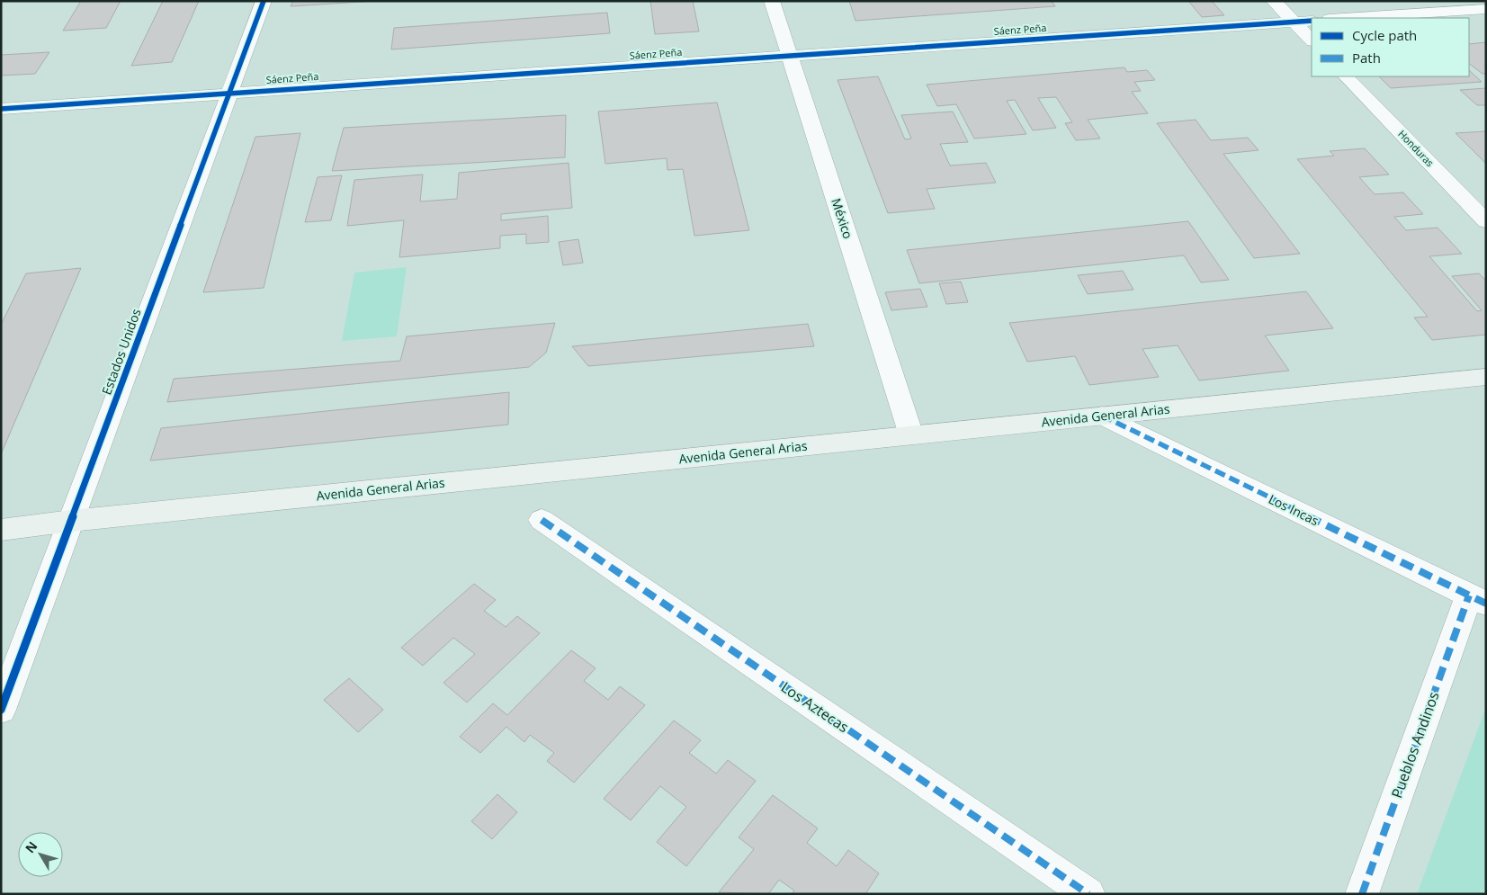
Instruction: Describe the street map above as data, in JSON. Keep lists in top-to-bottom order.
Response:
{
  "streets": {
    "main road": ["Avenida General Arias"],
    "street": [
      "Sáenz Peña",
      "Honduras",
      "México",
      "Estados Unidos",
      "Los Incas",
      "Los Aztecas",
      "Pueblos Andinos"
    ]
  },
  "crossings": [
    ["Sáenz Peña", "México"],
    ["Sáenz Peña", "Estados Unidos"],
    ["México", "Avenida General Arias"],
    ["Estados Unidos", "Avenida General Arias"],
    ["Avenida General Arias", "Los Incas"],
    ["Los Incas", "Pueblos Andinos"]
  ],
  "legend": ["Cycle path", "Path"],
  "north": "top left"
}
